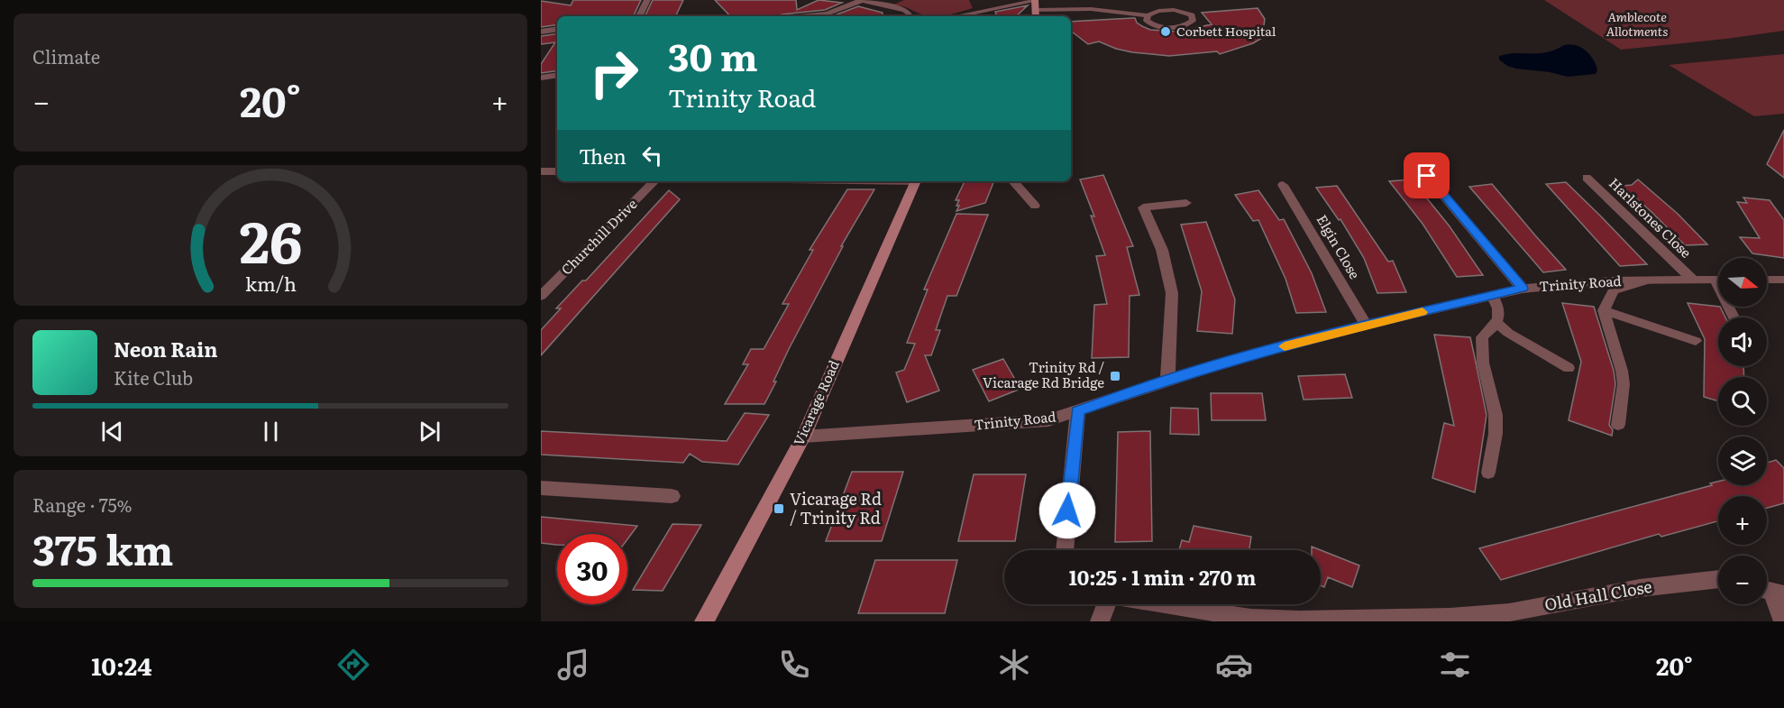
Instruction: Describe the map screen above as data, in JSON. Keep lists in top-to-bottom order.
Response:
{
  "streets": {
    "street": [
      "Harlstones Close",
      "Churchill Drive",
      "Elgin Close",
      "Trinity Road",
      "Vicarage Road",
      "Old Hall Close"
    ]
  },
  "crossings": [
    ["Harlstones Close", "Trinity Road"],
    ["Elgin Close", "Trinity Road"],
    ["Trinity Road", "Vicarage Road"]
  ],
  "parks": ["Amblecote Allotments"],
  "places": {
    "other": ["Corbett Hospital"],
    "transit": ["Trinity Rd / Vicarage Rd Bridge", "Vicarage Rd / Trinity Rd"]
  },
  "north": "right",
  "page": {
    "tile": [
      "Climate",
      ["Range · 75%", "375 km"]
    ],
    "turn": ["30 m", "Trinity Road"],
    "heat": ["−", "20°", "+"],
    "then": "Then",
    "map_buttons": ["+", "−"],
    "song": ["Neon Rain", "Kite Club"],
    "limit": "30",
    "trip": "10:25 · 1 min · 270 m",
    "tabs": ["10:24", "20°"],
    "gauge": ["26", "km/h"]
  }
}
